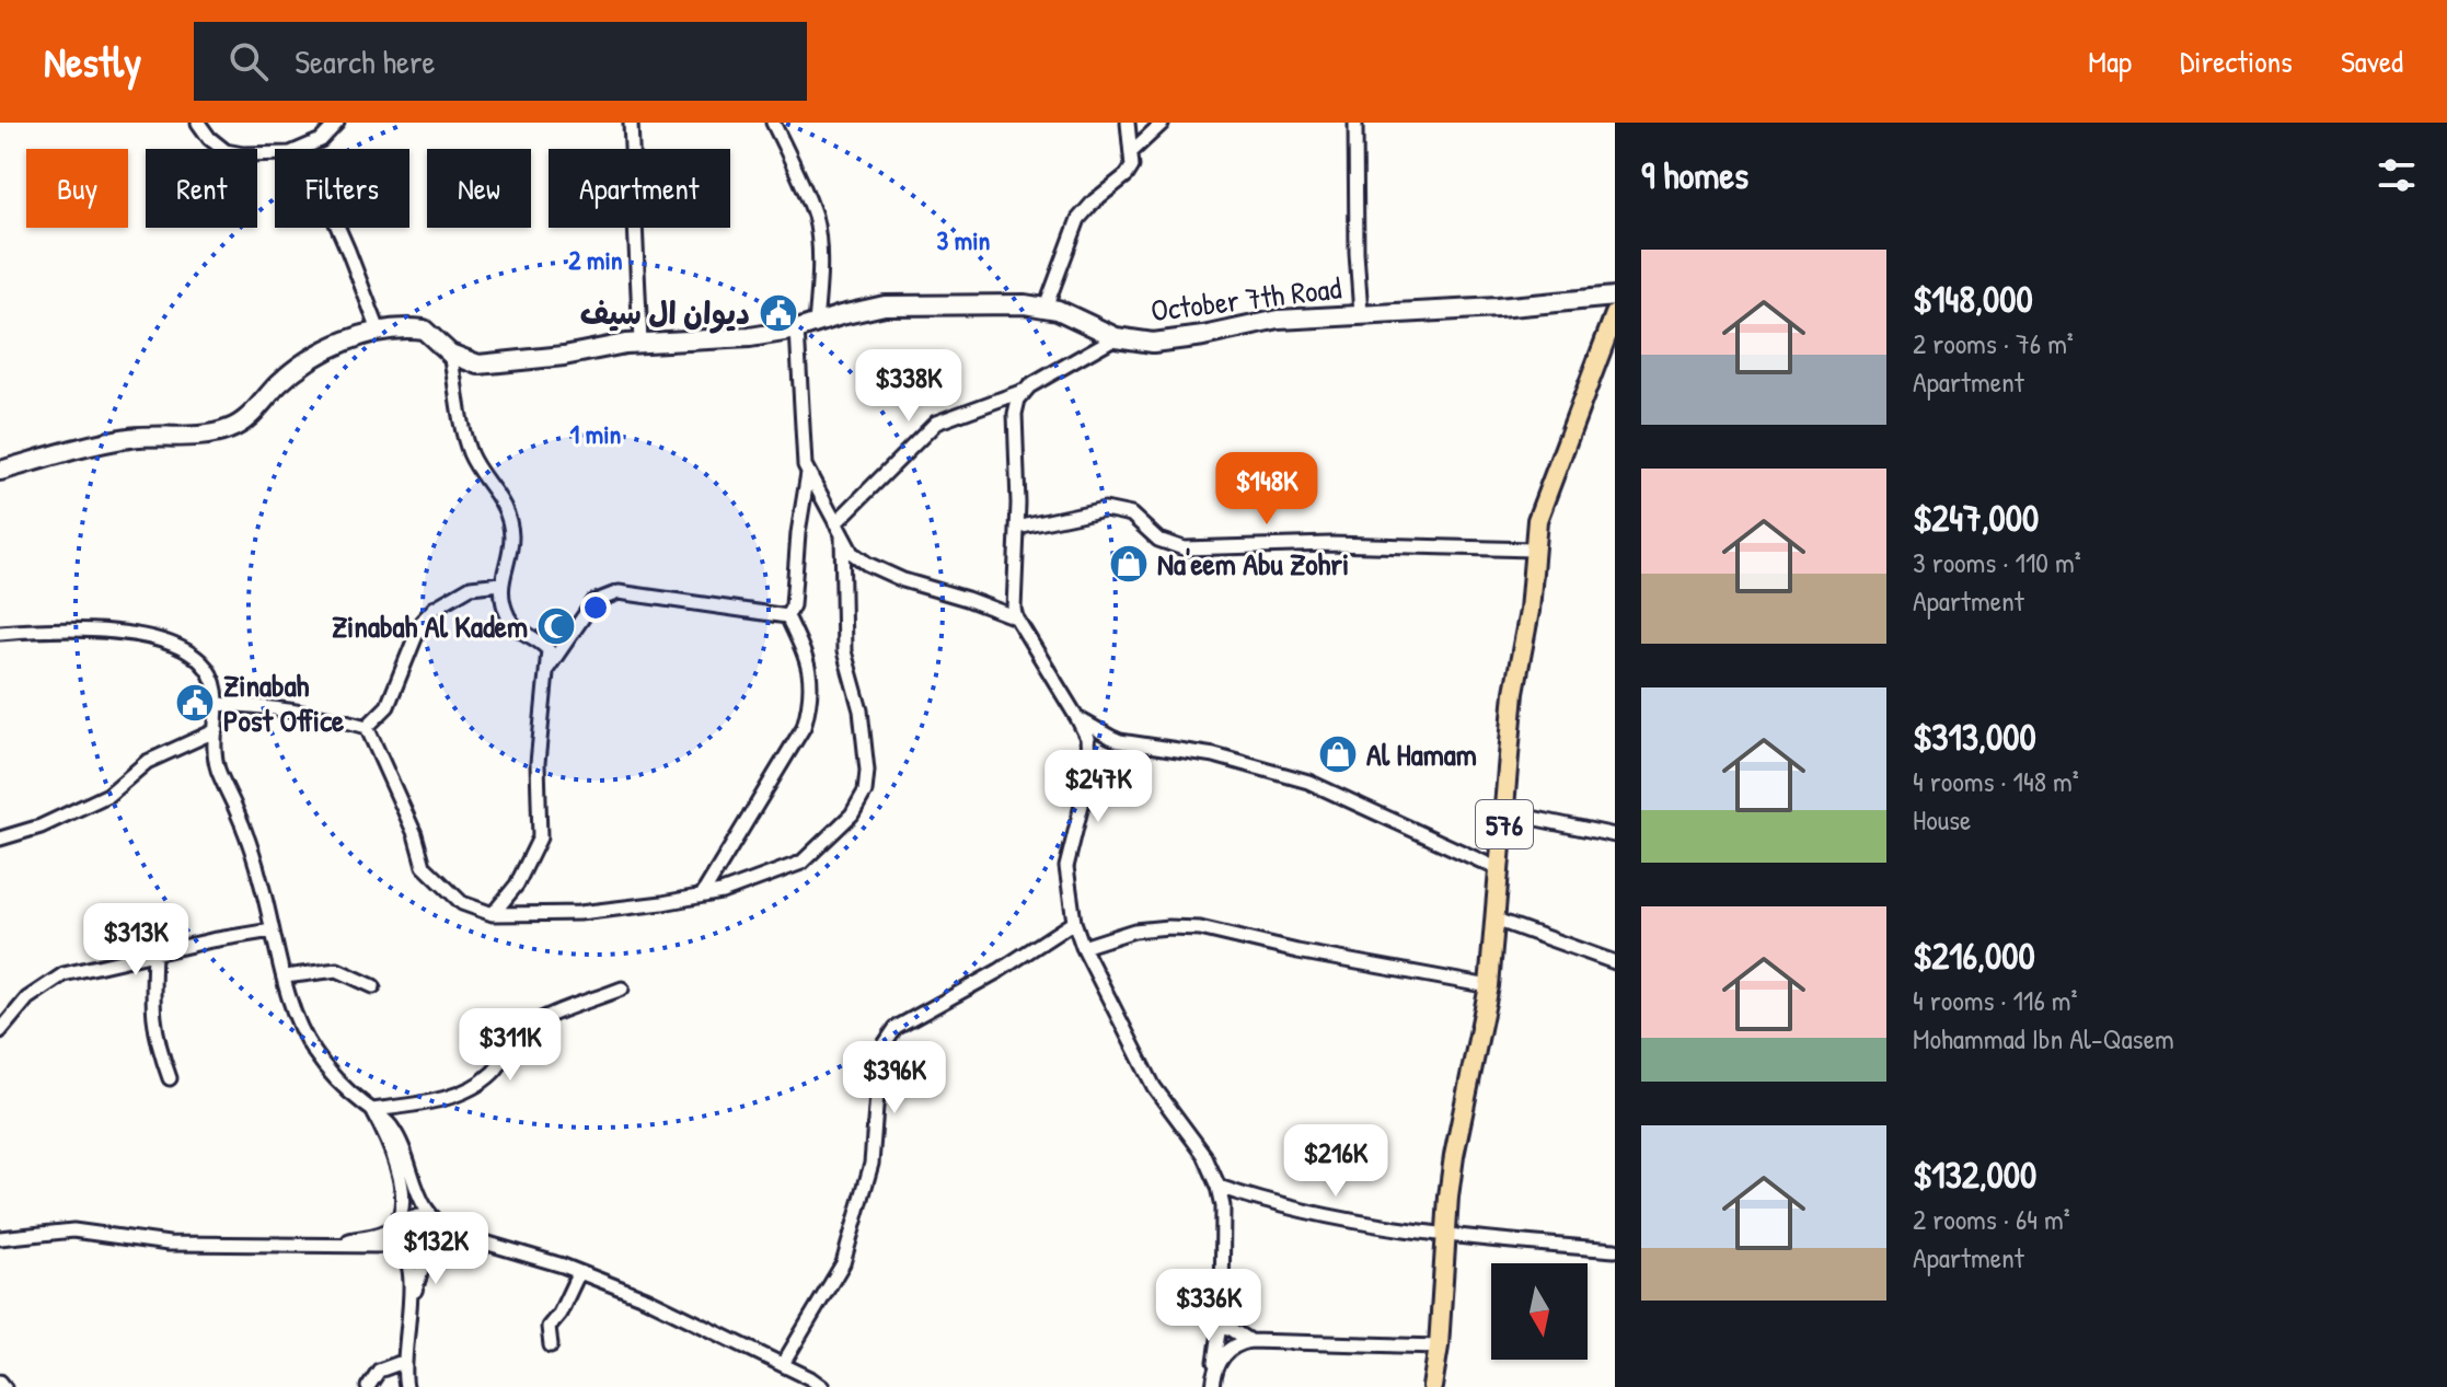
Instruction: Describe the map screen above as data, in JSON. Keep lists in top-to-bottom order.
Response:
{
  "streets": {
    "main road": ["576"],
    "street": ["October 7th Road"]
  },
  "places": {
    "public building": ["ديوان ال سيف", "Zinabah Post Office"],
    "shop": ["Na'eem Abu Zohri", "Al Hamam"],
    "mosque": ["Zinabah Al Kadem"]
  },
  "north": "bottom",
  "page": {
    "header": "Nestly",
    "search": "Search here",
    "nav": ["Map", "Directions", "Saved"],
    "heading": "9 homes",
    "chip": [
      "Buy",
      "Rent",
      "Filters",
      "New",
      "Apartment"
    ],
    "list": [
      {
        "name": "$148,000",
        "note": "2 rooms · 76 m² · Apartment"
      },
      {
        "name": "$247,000",
        "note": "3 rooms · 110 m² · Apartment"
      },
      {
        "name": "$313,000",
        "note": "4 rooms · 148 m² · House"
      },
      {
        "name": "$216,000",
        "note": "4 rooms · 116 m² · Mohammad Ibn Al-Qasem"
      },
      {
        "name": "$132,000",
        "note": "2 rooms · 64 m² · Apartment"
      }
    ],
    "price": [
      "$338K",
      "$148K",
      "$247K",
      "$313K",
      "$311K",
      "$396K",
      "$216K",
      "$132K",
      "$336K"
    ]
  },
  "rings": ["3 min", "2 min", "1 min"]
}
